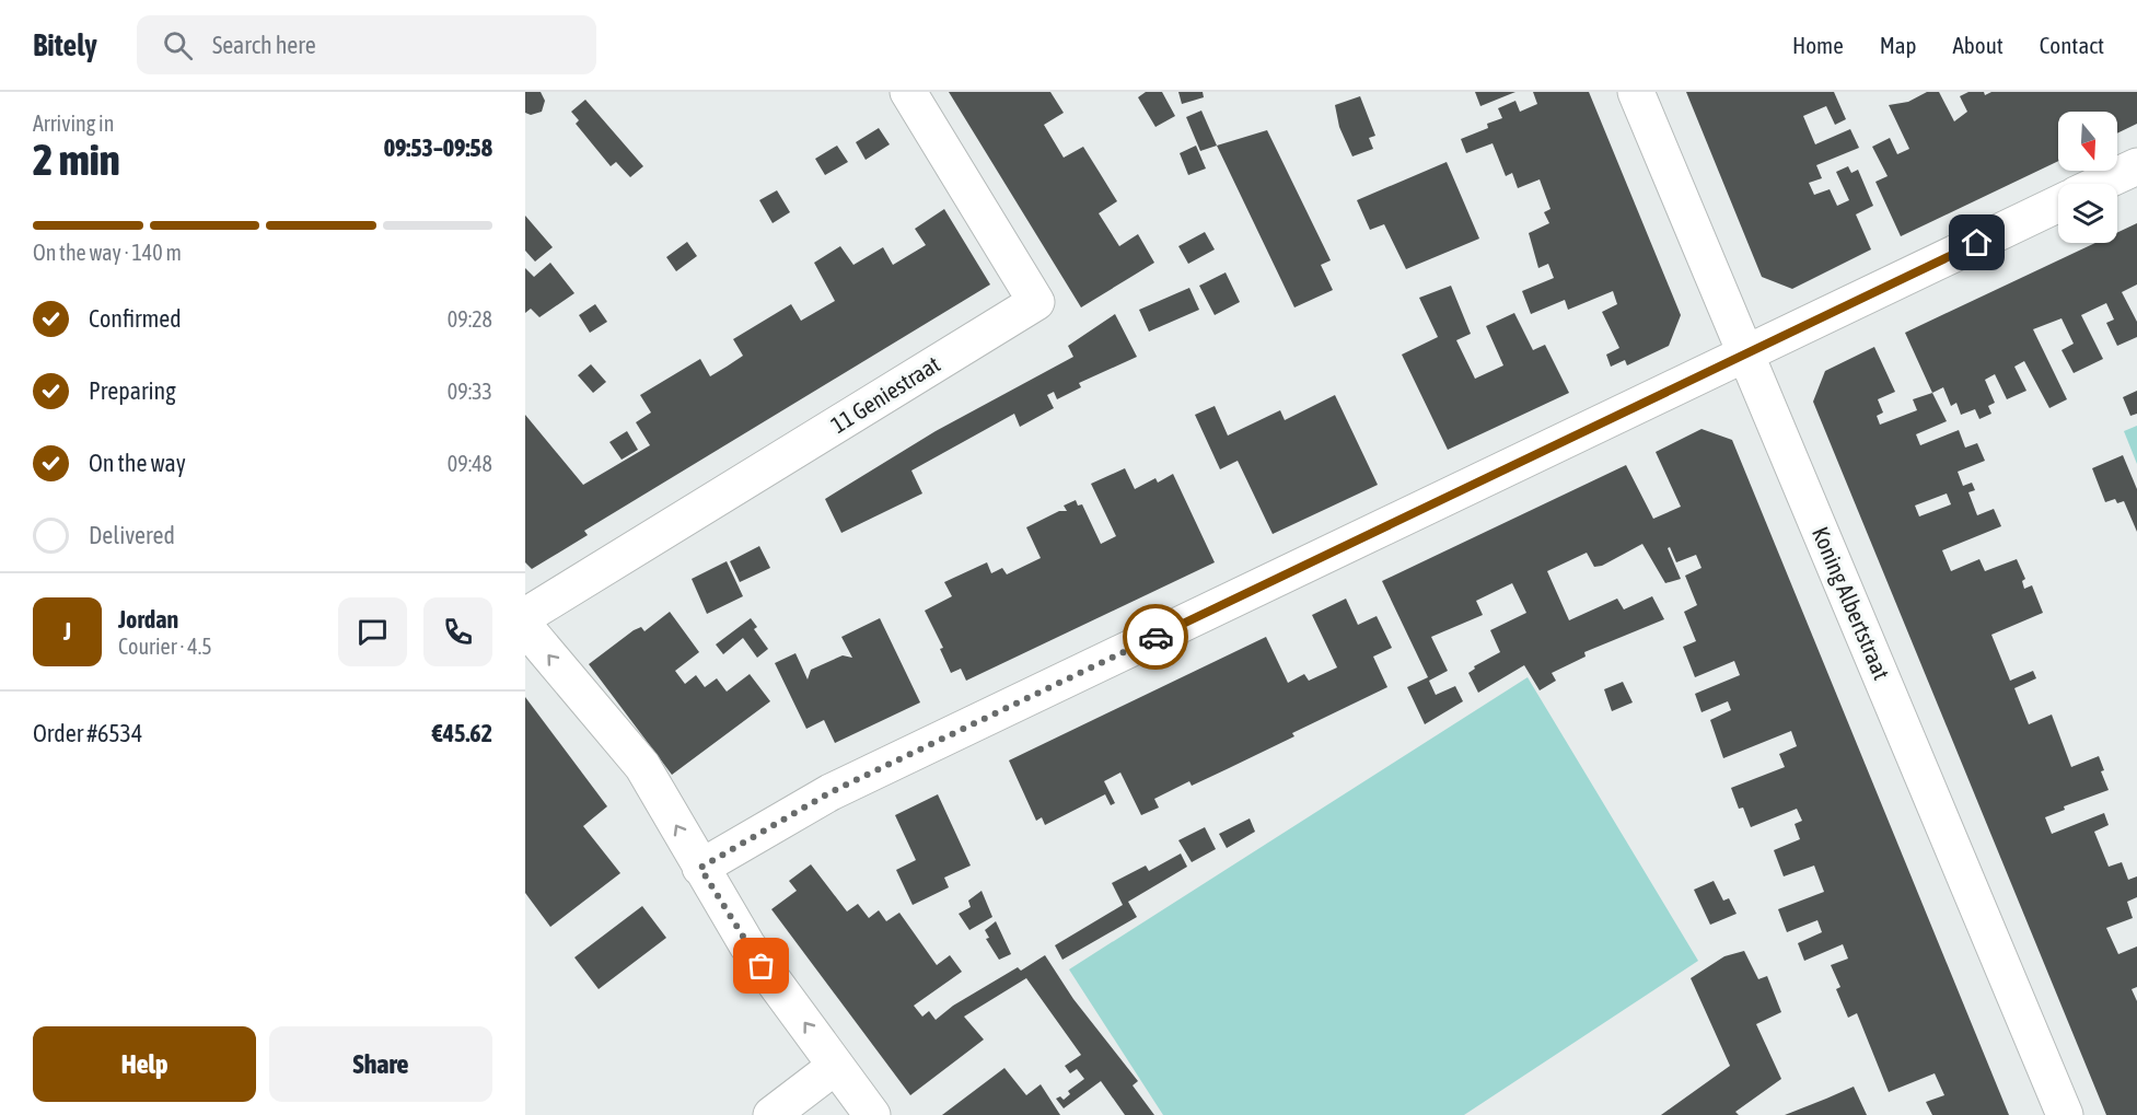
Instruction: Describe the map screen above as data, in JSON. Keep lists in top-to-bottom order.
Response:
{
  "streets": {
    "street": ["11 Geniestraat", "Koning Albertstraat"]
  },
  "north": "bottom",
  "page": {
    "header": "Bitely",
    "search": "Search here",
    "nav": [
      "Home",
      "Map",
      "About",
      "Contact"
    ],
    "heading": ["2 min", "Arriving in", "09:53–09:58"],
    "panel": [
      "Jordan",
      "Courier · 4.5",
      "Order #6534",
      "€45.62"
    ],
    "bar": "On the way · 140 m",
    "list": [
      ["Confirmed", "09:28"],
      ["Preparing", "09:33"],
      ["On the way", "09:48"],
      "Delivered"
    ],
    "round": "J",
    "buttons": ["Help", "Share"]
  }
}
